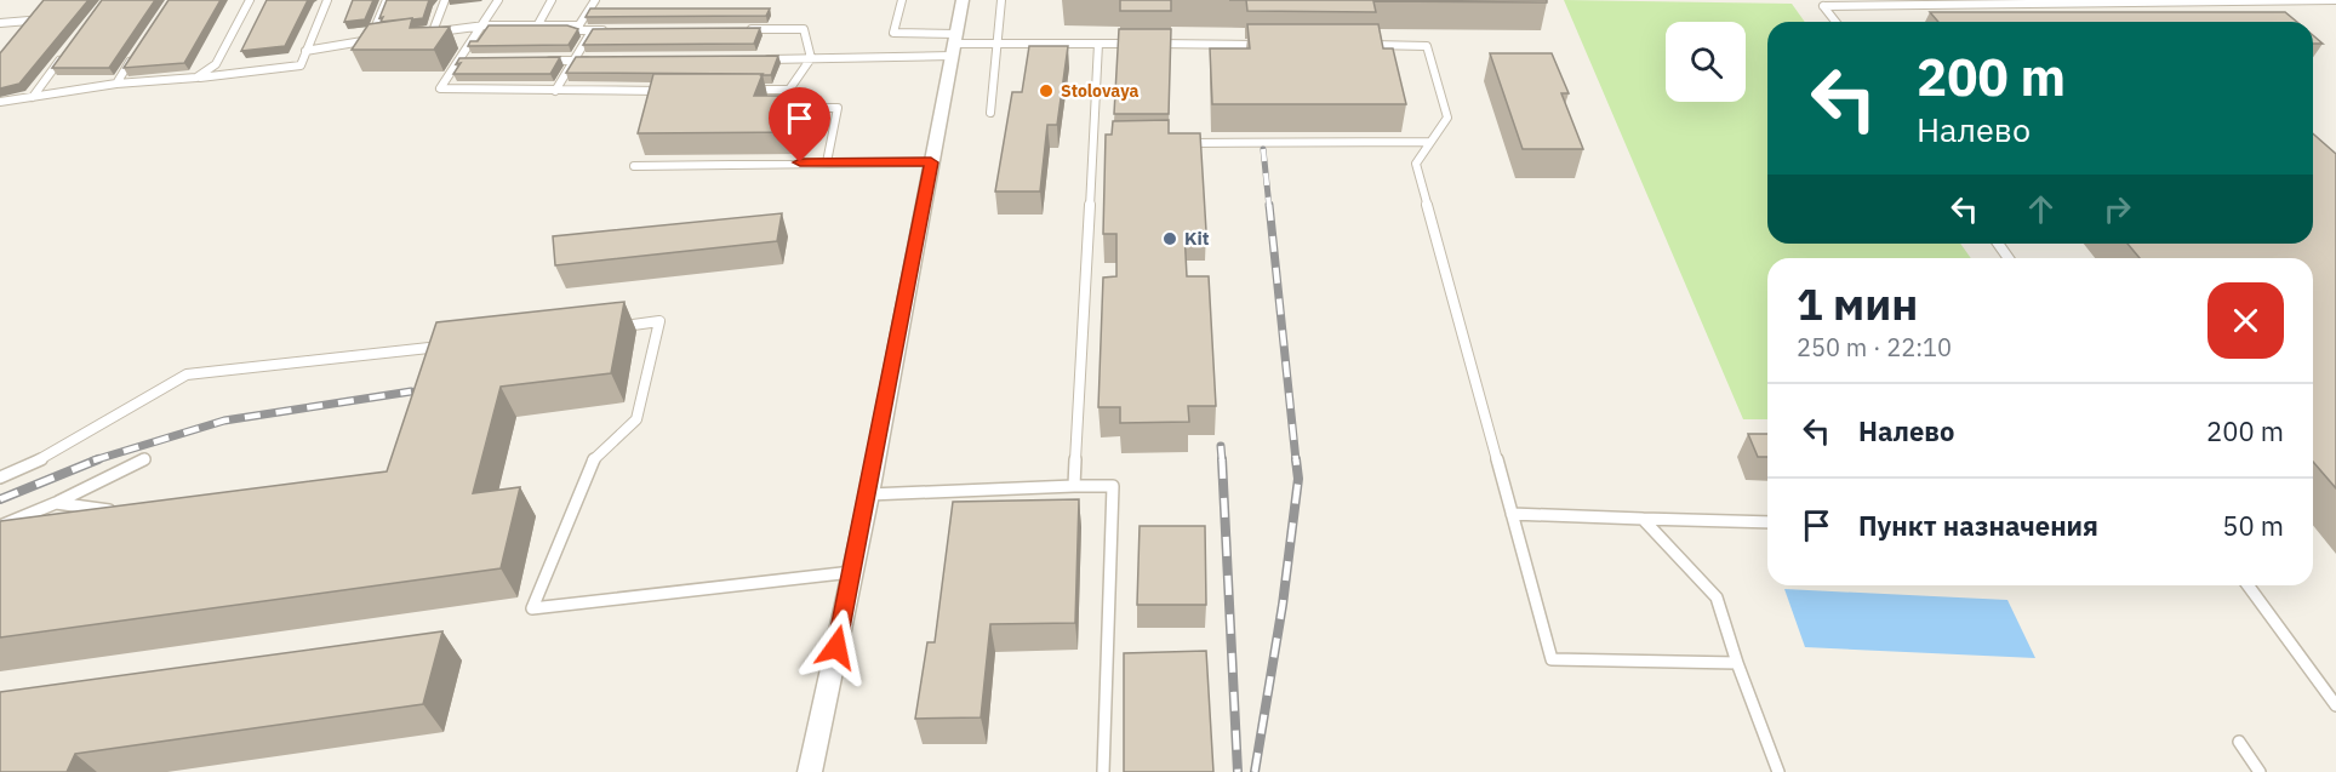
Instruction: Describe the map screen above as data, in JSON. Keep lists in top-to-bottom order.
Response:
{
  "places": ["Stolovaya", "Kit"],
  "page": {
    "turn": ["200 m", "Налево"],
    "heading": ["1 мин", "250 m · 22:10"],
    "list": [
      {
        "name": "Налево",
        "value": "200 m"
      },
      {
        "name": "Пункт назначения",
        "value": "50 m"
      }
    ]
  }
}
